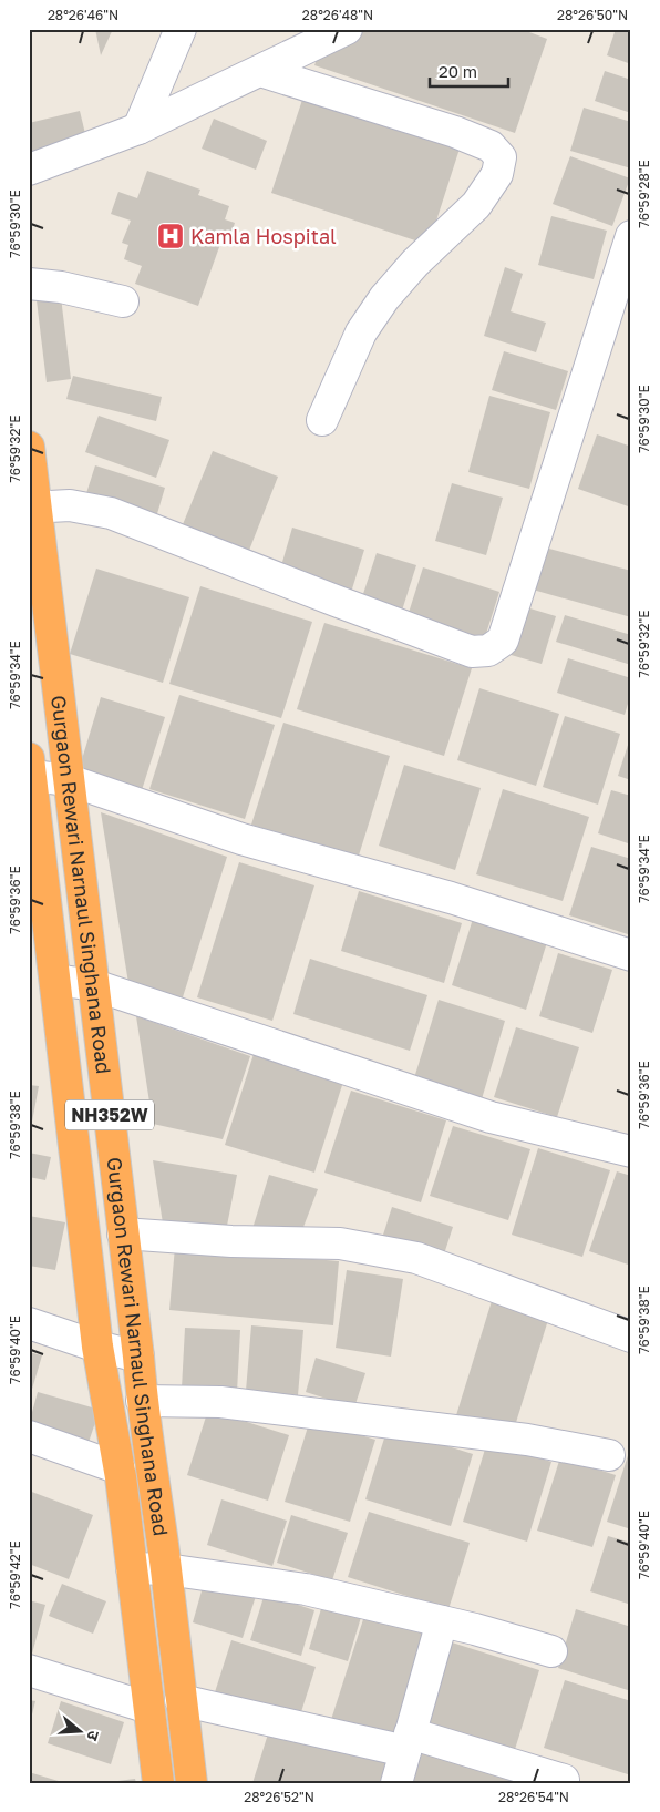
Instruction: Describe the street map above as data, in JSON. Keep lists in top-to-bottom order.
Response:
{
  "streets": {
    "highway": ["Gurgaon Rewari Narnaul Singhana Road", "NH352W"]
  },
  "places": {
    "hospital": ["Kamla Hospital"]
  },
  "scale_bar": "20 m",
  "north": "right",
  "coordinates": [
    "28°26'46\"N",
    "28°26'48\"N",
    "28°26'50\"N",
    "76°59'28\"E",
    "76°59'30\"E",
    "76°59'32\"E",
    "76°59'34\"E",
    "76°59'36\"E",
    "76°59'38\"E",
    "76°59'40\"E",
    "76°59'42\"E",
    "28°26'52\"N",
    "28°26'54\"N"
  ]
}
